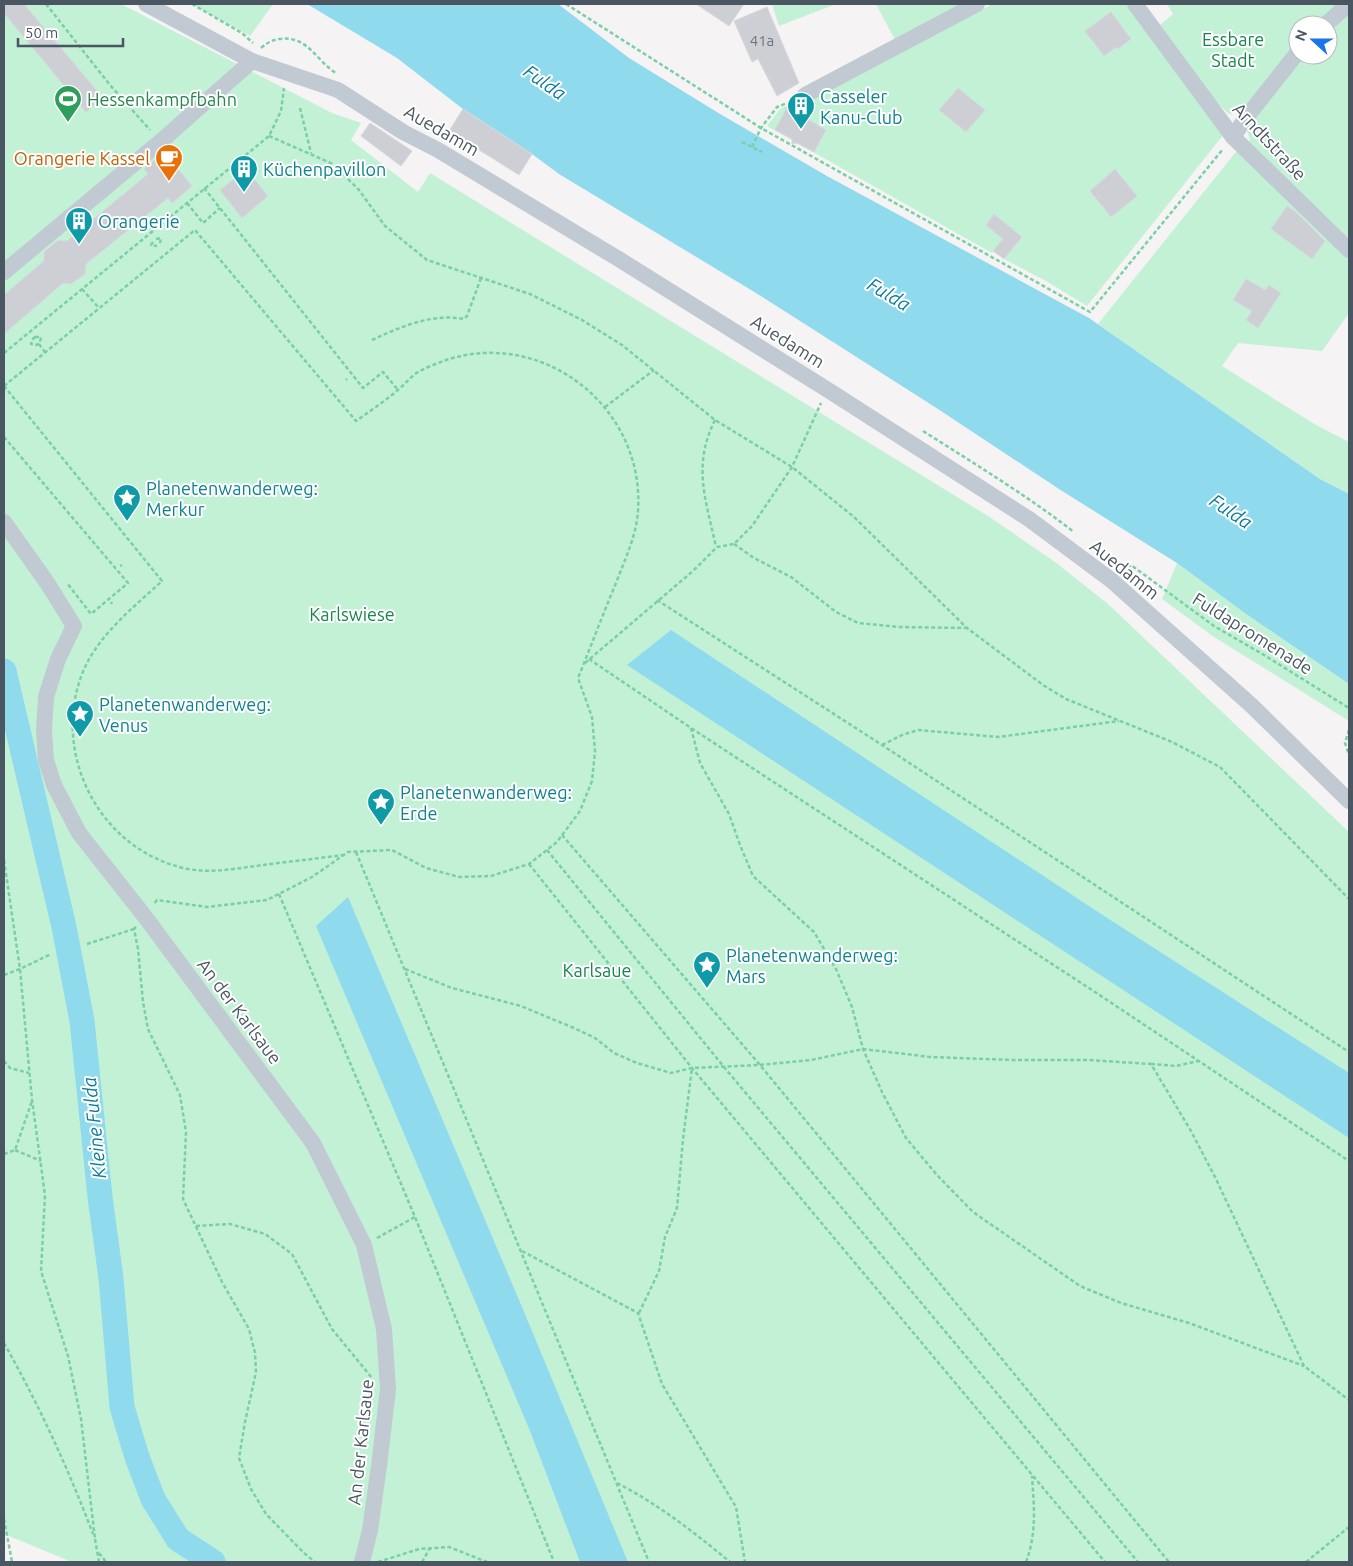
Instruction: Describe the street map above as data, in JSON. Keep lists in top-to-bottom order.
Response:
{
  "streets": {
    "street": ["Auedamm", "Arndtstraße", "An der Karlsaue"],
    "path": ["Fuldapromenade"]
  },
  "water": ["Fulda", "Kleine Fulda"],
  "parks": ["Essbare Stadt", "Karlswiese", "Karlsaue"],
  "places": {
    "sports": ["Hessenkampfbahn"],
    "building": ["Casseler Kanu-Club", "Küchenpavillon", "Orangerie"],
    "cafe": ["Orangerie Kassel"],
    "place": [
      "Planetenwanderweg: Merkur",
      "Planetenwanderweg: Venus",
      "Planetenwanderweg: Erde",
      "Planetenwanderweg: Mars"
    ]
  },
  "house_numbers": ["41a"],
  "scale_bar": "50 m",
  "north": "left"
}
